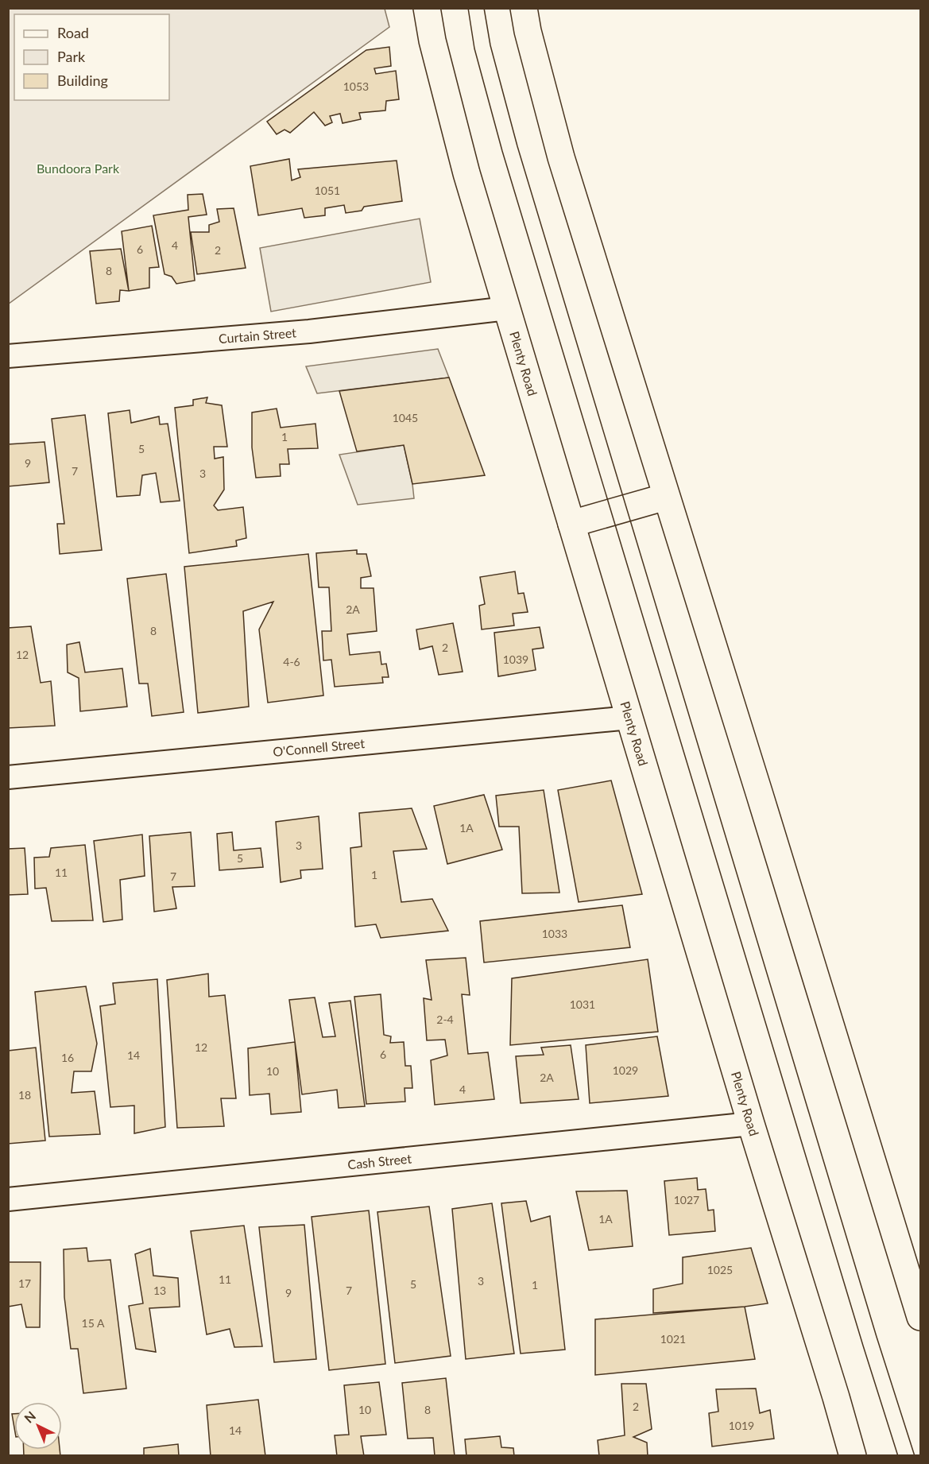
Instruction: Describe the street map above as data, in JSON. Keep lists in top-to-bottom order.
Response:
{
  "streets": {
    "highway": ["Plenty Road"],
    "street": ["Curtain Street", "O'Connell Street", "Cash Street"]
  },
  "crossings": [
    ["Curtain Street", "Plenty Road"],
    ["Plenty Road", "O'Connell Street"],
    ["Plenty Road", "Cash Street"]
  ],
  "parks": ["Bundoora Park"],
  "house_numbers": [
    "1053",
    "1051",
    "4",
    "6",
    "2",
    "8",
    "1045",
    "1",
    "5",
    "9",
    "7",
    "3",
    "2A",
    "8",
    "2",
    "12",
    "1039",
    "4-6",
    "1A",
    "3",
    "5",
    "11",
    "1",
    "7",
    "1033",
    "1031",
    "2-4",
    "12",
    "6",
    "14",
    "16",
    "1029",
    "10",
    "2A",
    "4",
    "18",
    "1027",
    "1A",
    "1025",
    "11",
    "3",
    "17",
    "5",
    "1",
    "13",
    "7",
    "9",
    "15 A",
    "1021",
    "2",
    "10",
    "8",
    "1019",
    "14"
  ],
  "legend": ["Road", "Park", "Building"],
  "north": "top left"
}
